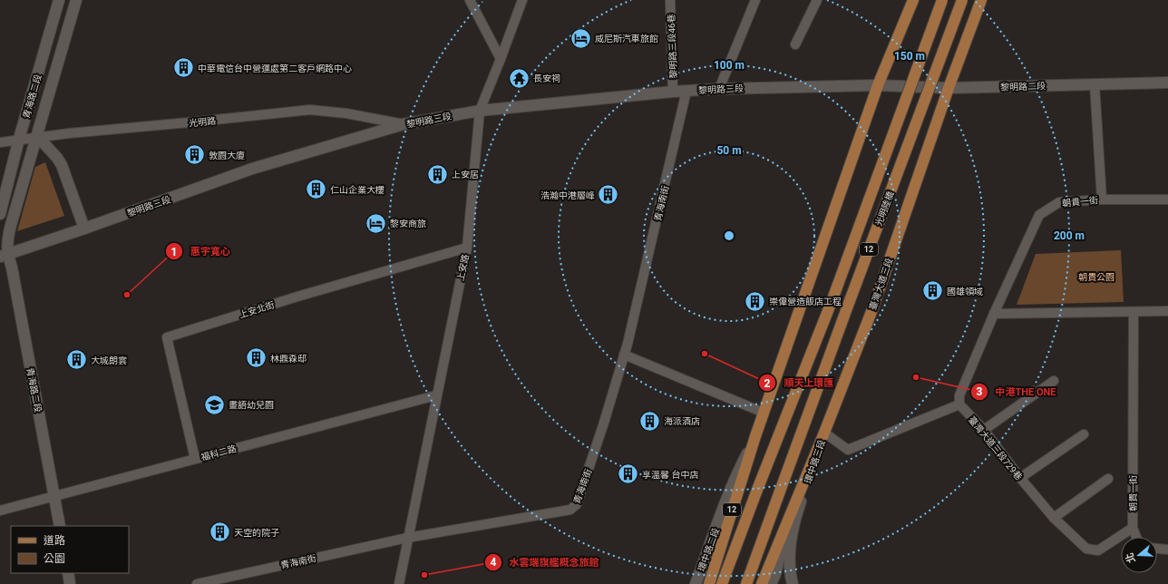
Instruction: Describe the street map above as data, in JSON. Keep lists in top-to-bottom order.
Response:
{
  "streets": {
    "main road": [
      "黎明路二段",
      "黎明路三段",
      "青海路二段",
      "光明陸橋",
      "12",
      "臺灣大道三段",
      "環中路三段",
      "環中路二段"
    ],
    "street": [
      "黎明路三段46巷",
      "光明路",
      "朝貴一街",
      "青海南街",
      "上安路",
      "上安北街",
      "臺灣大道三段729巷",
      "福科二路"
    ]
  },
  "crossings": [
    ["黎明路三段46巷", "黎明路三段"],
    ["黎明路二段", "黎明路三段"],
    ["黎明路二段", "12"],
    ["黎明路二段", "臺灣大道三段"],
    ["黎明路三段", "青海路二段"],
    ["黎明路三段", "光明路"],
    ["黎明路三段", "青海南街"],
    ["黎明路三段", "12"],
    ["黎明路三段", "上安路"],
    ["青海路二段", "光明路"],
    ["青海路二段", "福科二路"],
    ["朝貴一街", "臺灣大道三段729巷"],
    ["青海南街", "上安路"],
    ["12", "環中路二段"],
    ["上安路", "上安北街"],
    ["上安路", "福科二路"],
    ["臺灣大道三段", "環中路三段"],
    ["上安北街", "福科二路"]
  ],
  "parks": ["朝貴公園"],
  "places": {
    "hotel": ["威尼斯汽車旅館", "黎安商旅"],
    "building": [
      "中華電信台中營運處第二客戶網路中心",
      "敦園大廈",
      "上安居",
      "仁山企業大樓",
      "浩瀚中港層峰",
      "國雄領域",
      "崇偉營造飯店工程",
      "林鼎森邸",
      "大城朗雲",
      "海派酒店",
      "享溫馨 台中店",
      "天空的院子"
    ],
    "temple": ["長安祠"],
    "other": [
      "惠宇寬心",
      "順天上環匯",
      "中港THE ONE",
      "水雲端旗艦概念旅館"
    ],
    "school or university": ["畫語幼兒園"]
  },
  "legend": ["道路", "公園"],
  "north": "left",
  "rings": [
    "150 m",
    "100 m",
    "50 m",
    "200 m"
  ]
}
